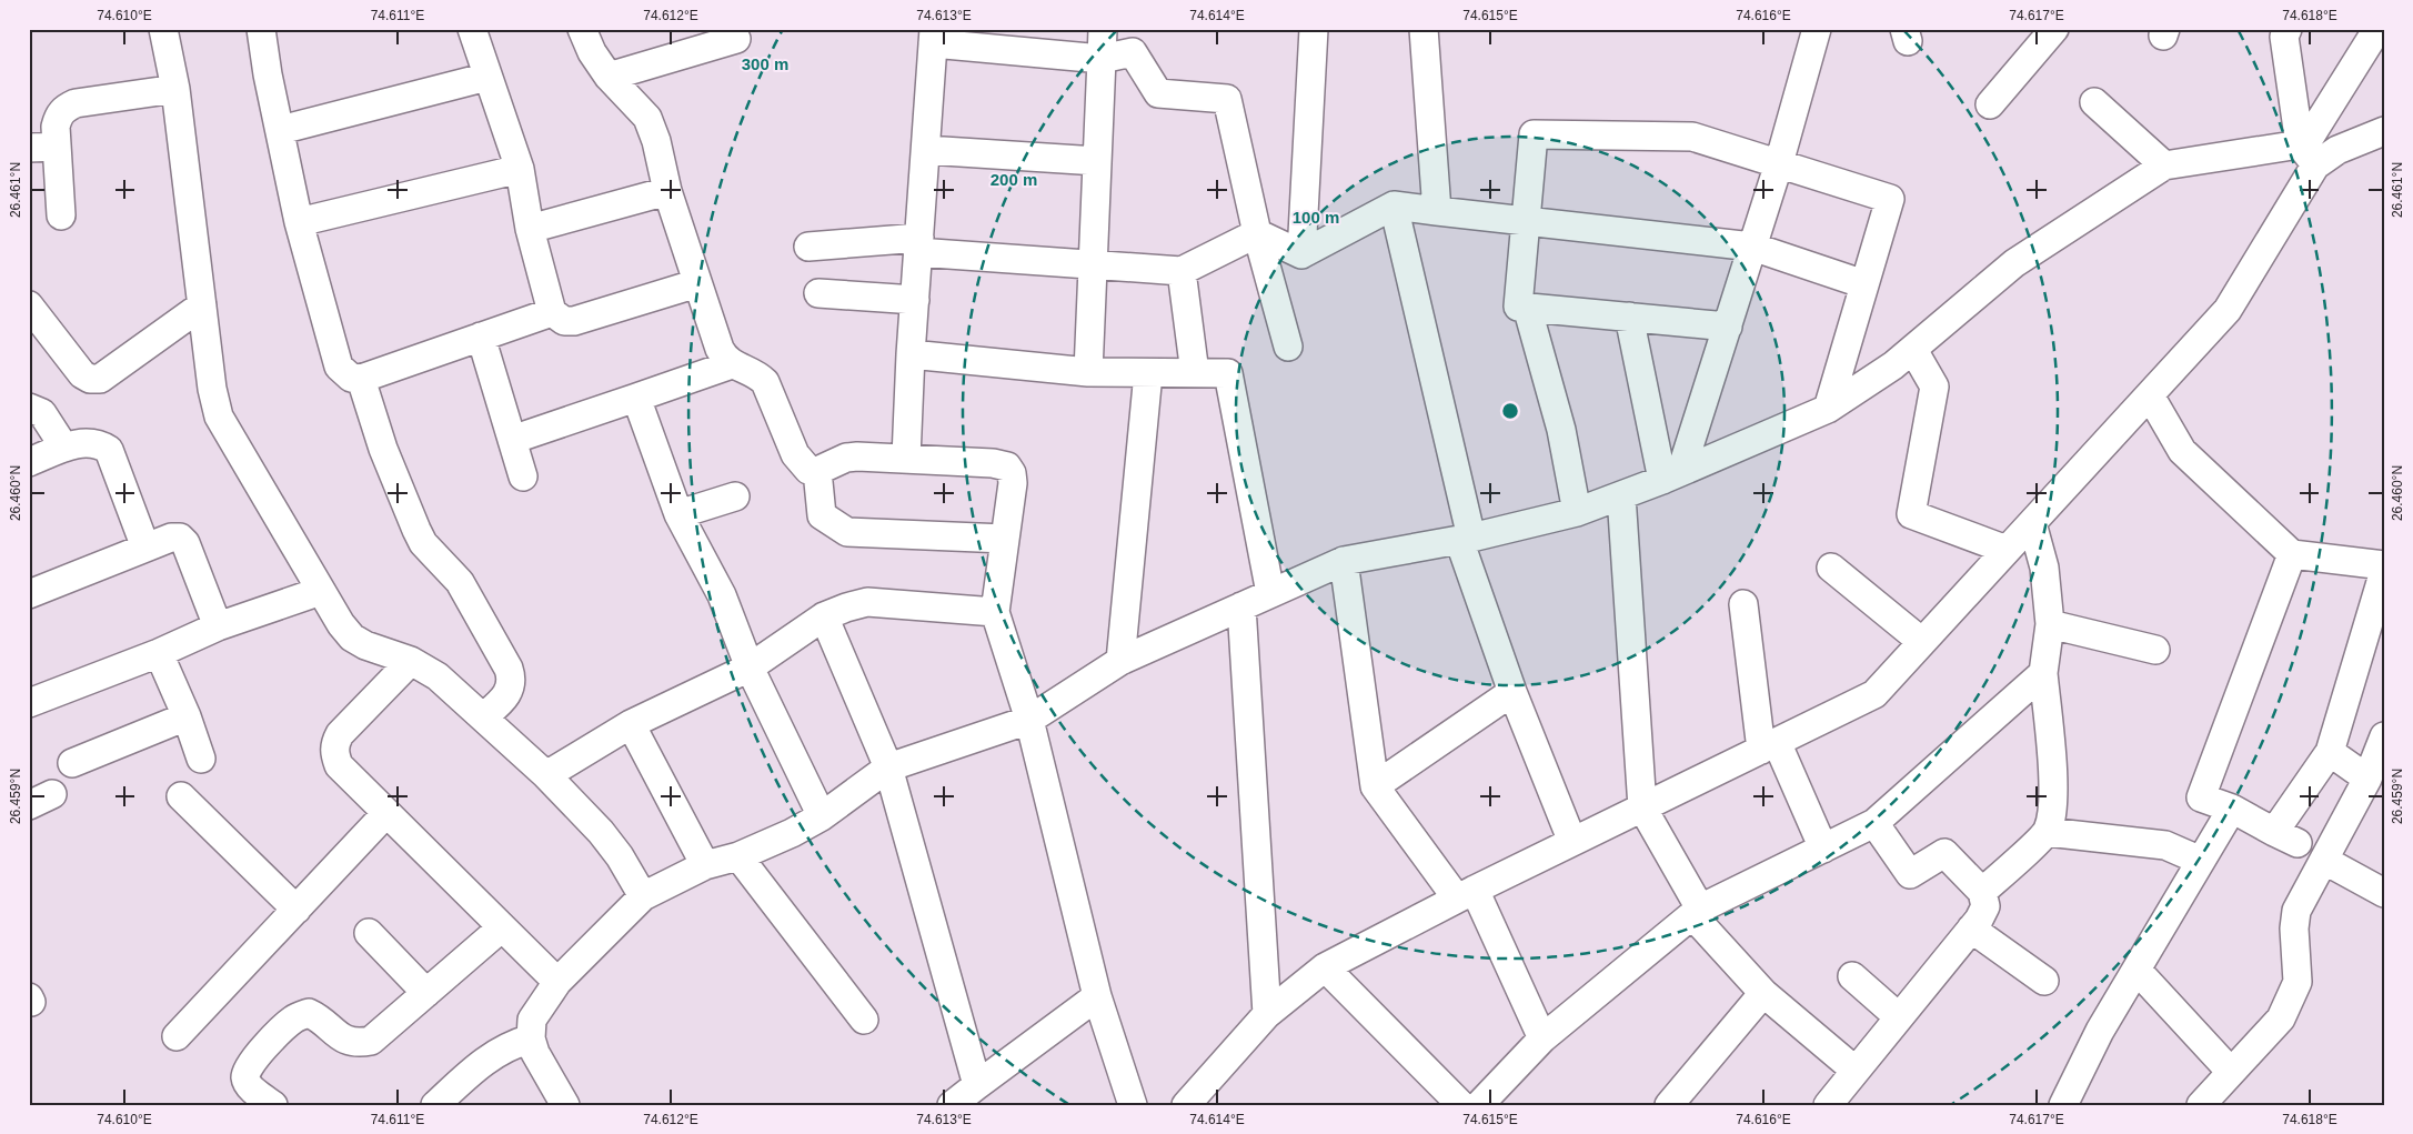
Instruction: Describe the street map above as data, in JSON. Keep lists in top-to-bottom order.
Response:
{
  "coordinates": [
    "74.610°E",
    "74.611°E",
    "74.612°E",
    "74.613°E",
    "74.614°E",
    "74.615°E",
    "74.616°E",
    "74.617°E",
    "74.618°E",
    "26.461°N",
    "26.460°N",
    "26.459°N"
  ],
  "rings": ["300 m", "200 m", "100 m"]
}
